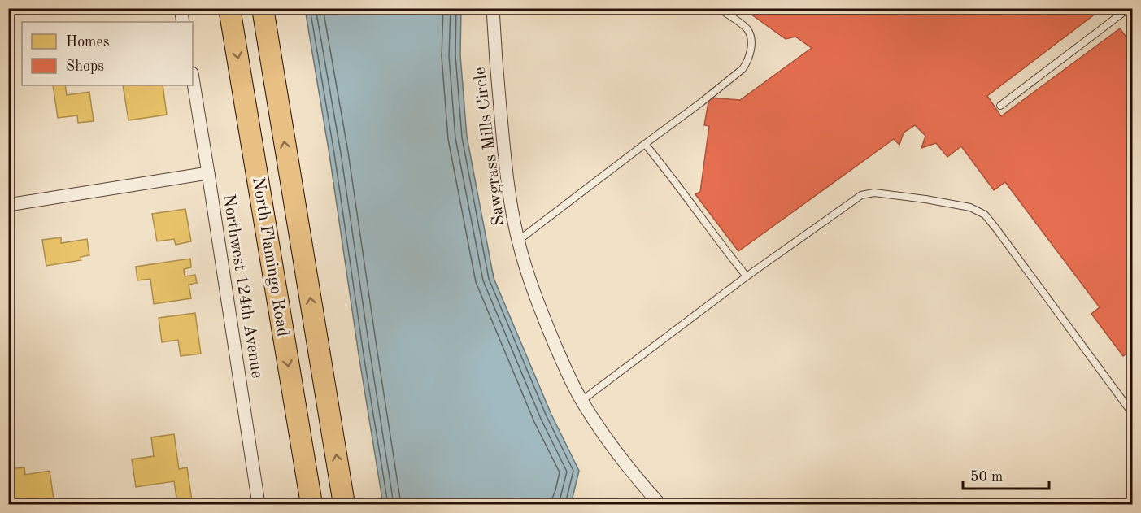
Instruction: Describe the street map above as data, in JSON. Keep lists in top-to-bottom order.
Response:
{
  "streets": {
    "highway": ["North Flamingo Road"],
    "street": ["Sawgrass Mills Circle", "Northwest 124th Avenue"]
  },
  "legend": ["Homes", "Shops"],
  "scale_bar": "50 m"
}
